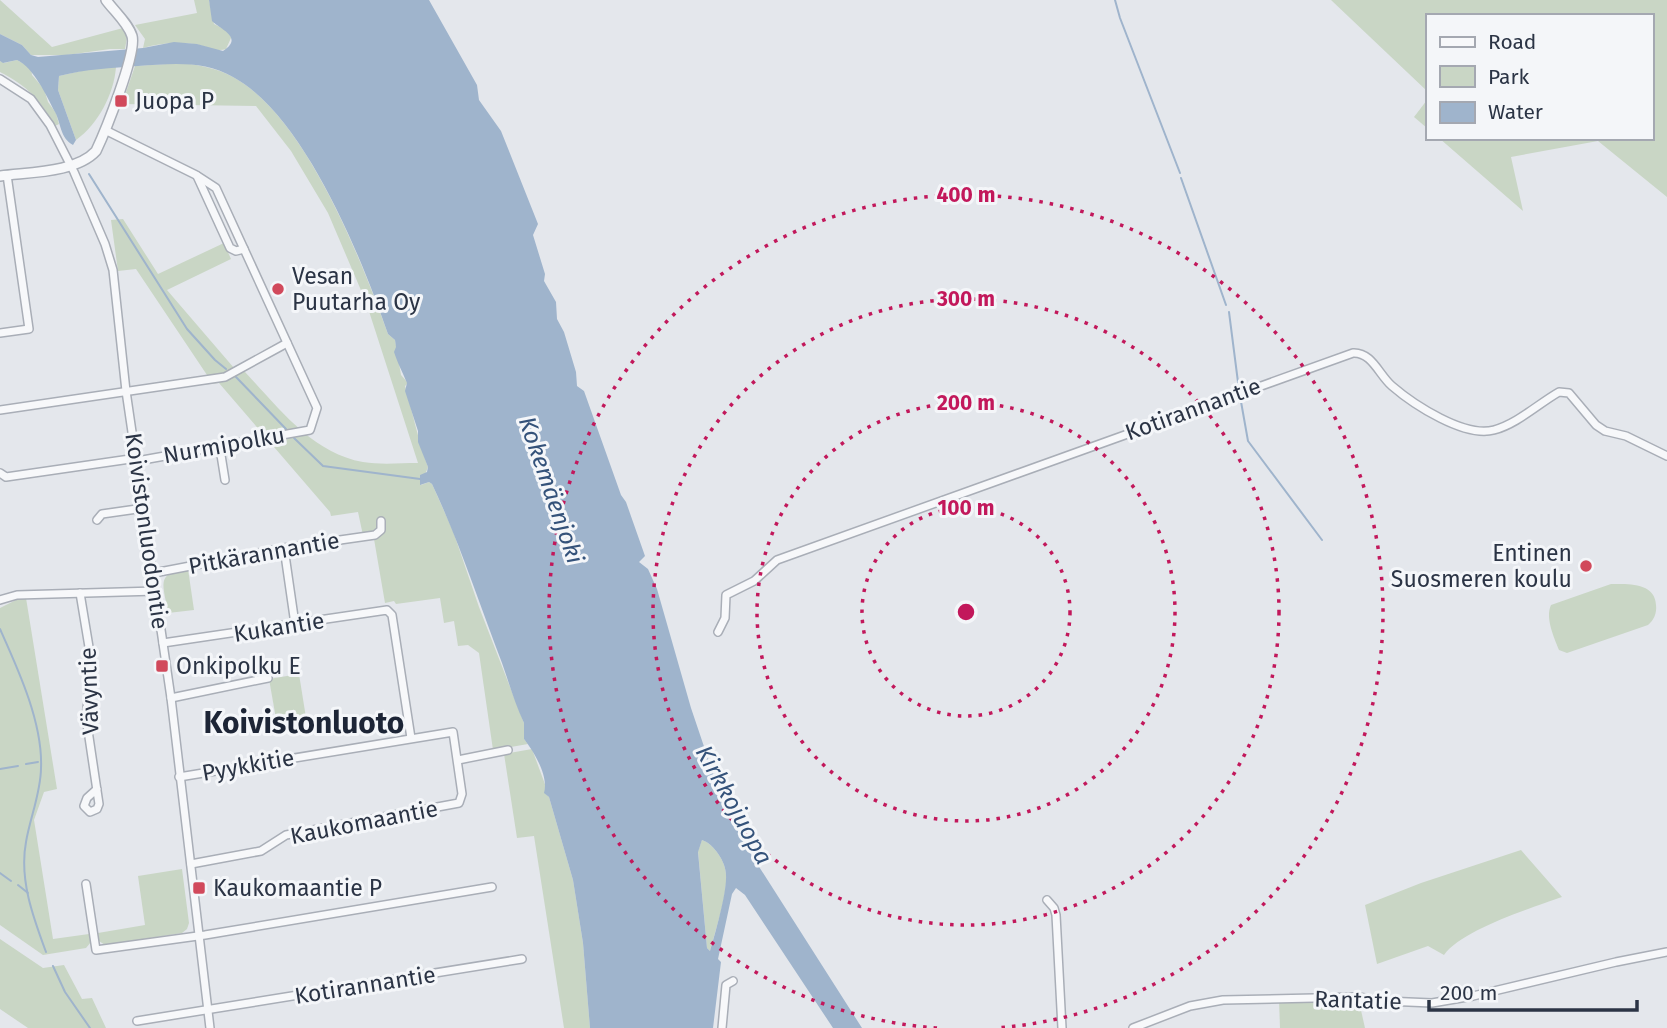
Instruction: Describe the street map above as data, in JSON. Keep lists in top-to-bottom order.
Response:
{
  "streets": {
    "street": [
      "Kotirannantie",
      "Nurmipolku",
      "Koivistonluodontie",
      "Pitkärannantie",
      "Kukantie",
      "Vävyntie",
      "Pyykkitie",
      "Kaukomaantie",
      "Rantatie"
    ]
  },
  "crossings": [
    ["Kotirannantie", "Koivistonluodontie"],
    ["Nurmipolku", "Koivistonluodontie"],
    ["Koivistonluodontie", "Pitkärannantie"],
    ["Koivistonluodontie", "Kukantie"],
    ["Koivistonluodontie", "Pyykkitie"],
    ["Koivistonluodontie", "Kaukomaantie"],
    ["Kukantie", "Pyykkitie"],
    ["Pyykkitie", "Kaukomaantie"]
  ],
  "districts": ["Koivistonluoto"],
  "water": ["Kokemäenjoki", "Kirkkojuopa"],
  "places": {
    "transit": ["Juopa P", "Onkipolku E", "Kaukomaantie P"],
    "other": ["Vesan Puutarha Oy", "Entinen Suosmeren koulu"]
  },
  "legend": ["Road", "Park", "Water"],
  "scale_bar": "200 m",
  "rings": [
    "400 m",
    "300 m",
    "200 m",
    "100 m"
  ]
}
